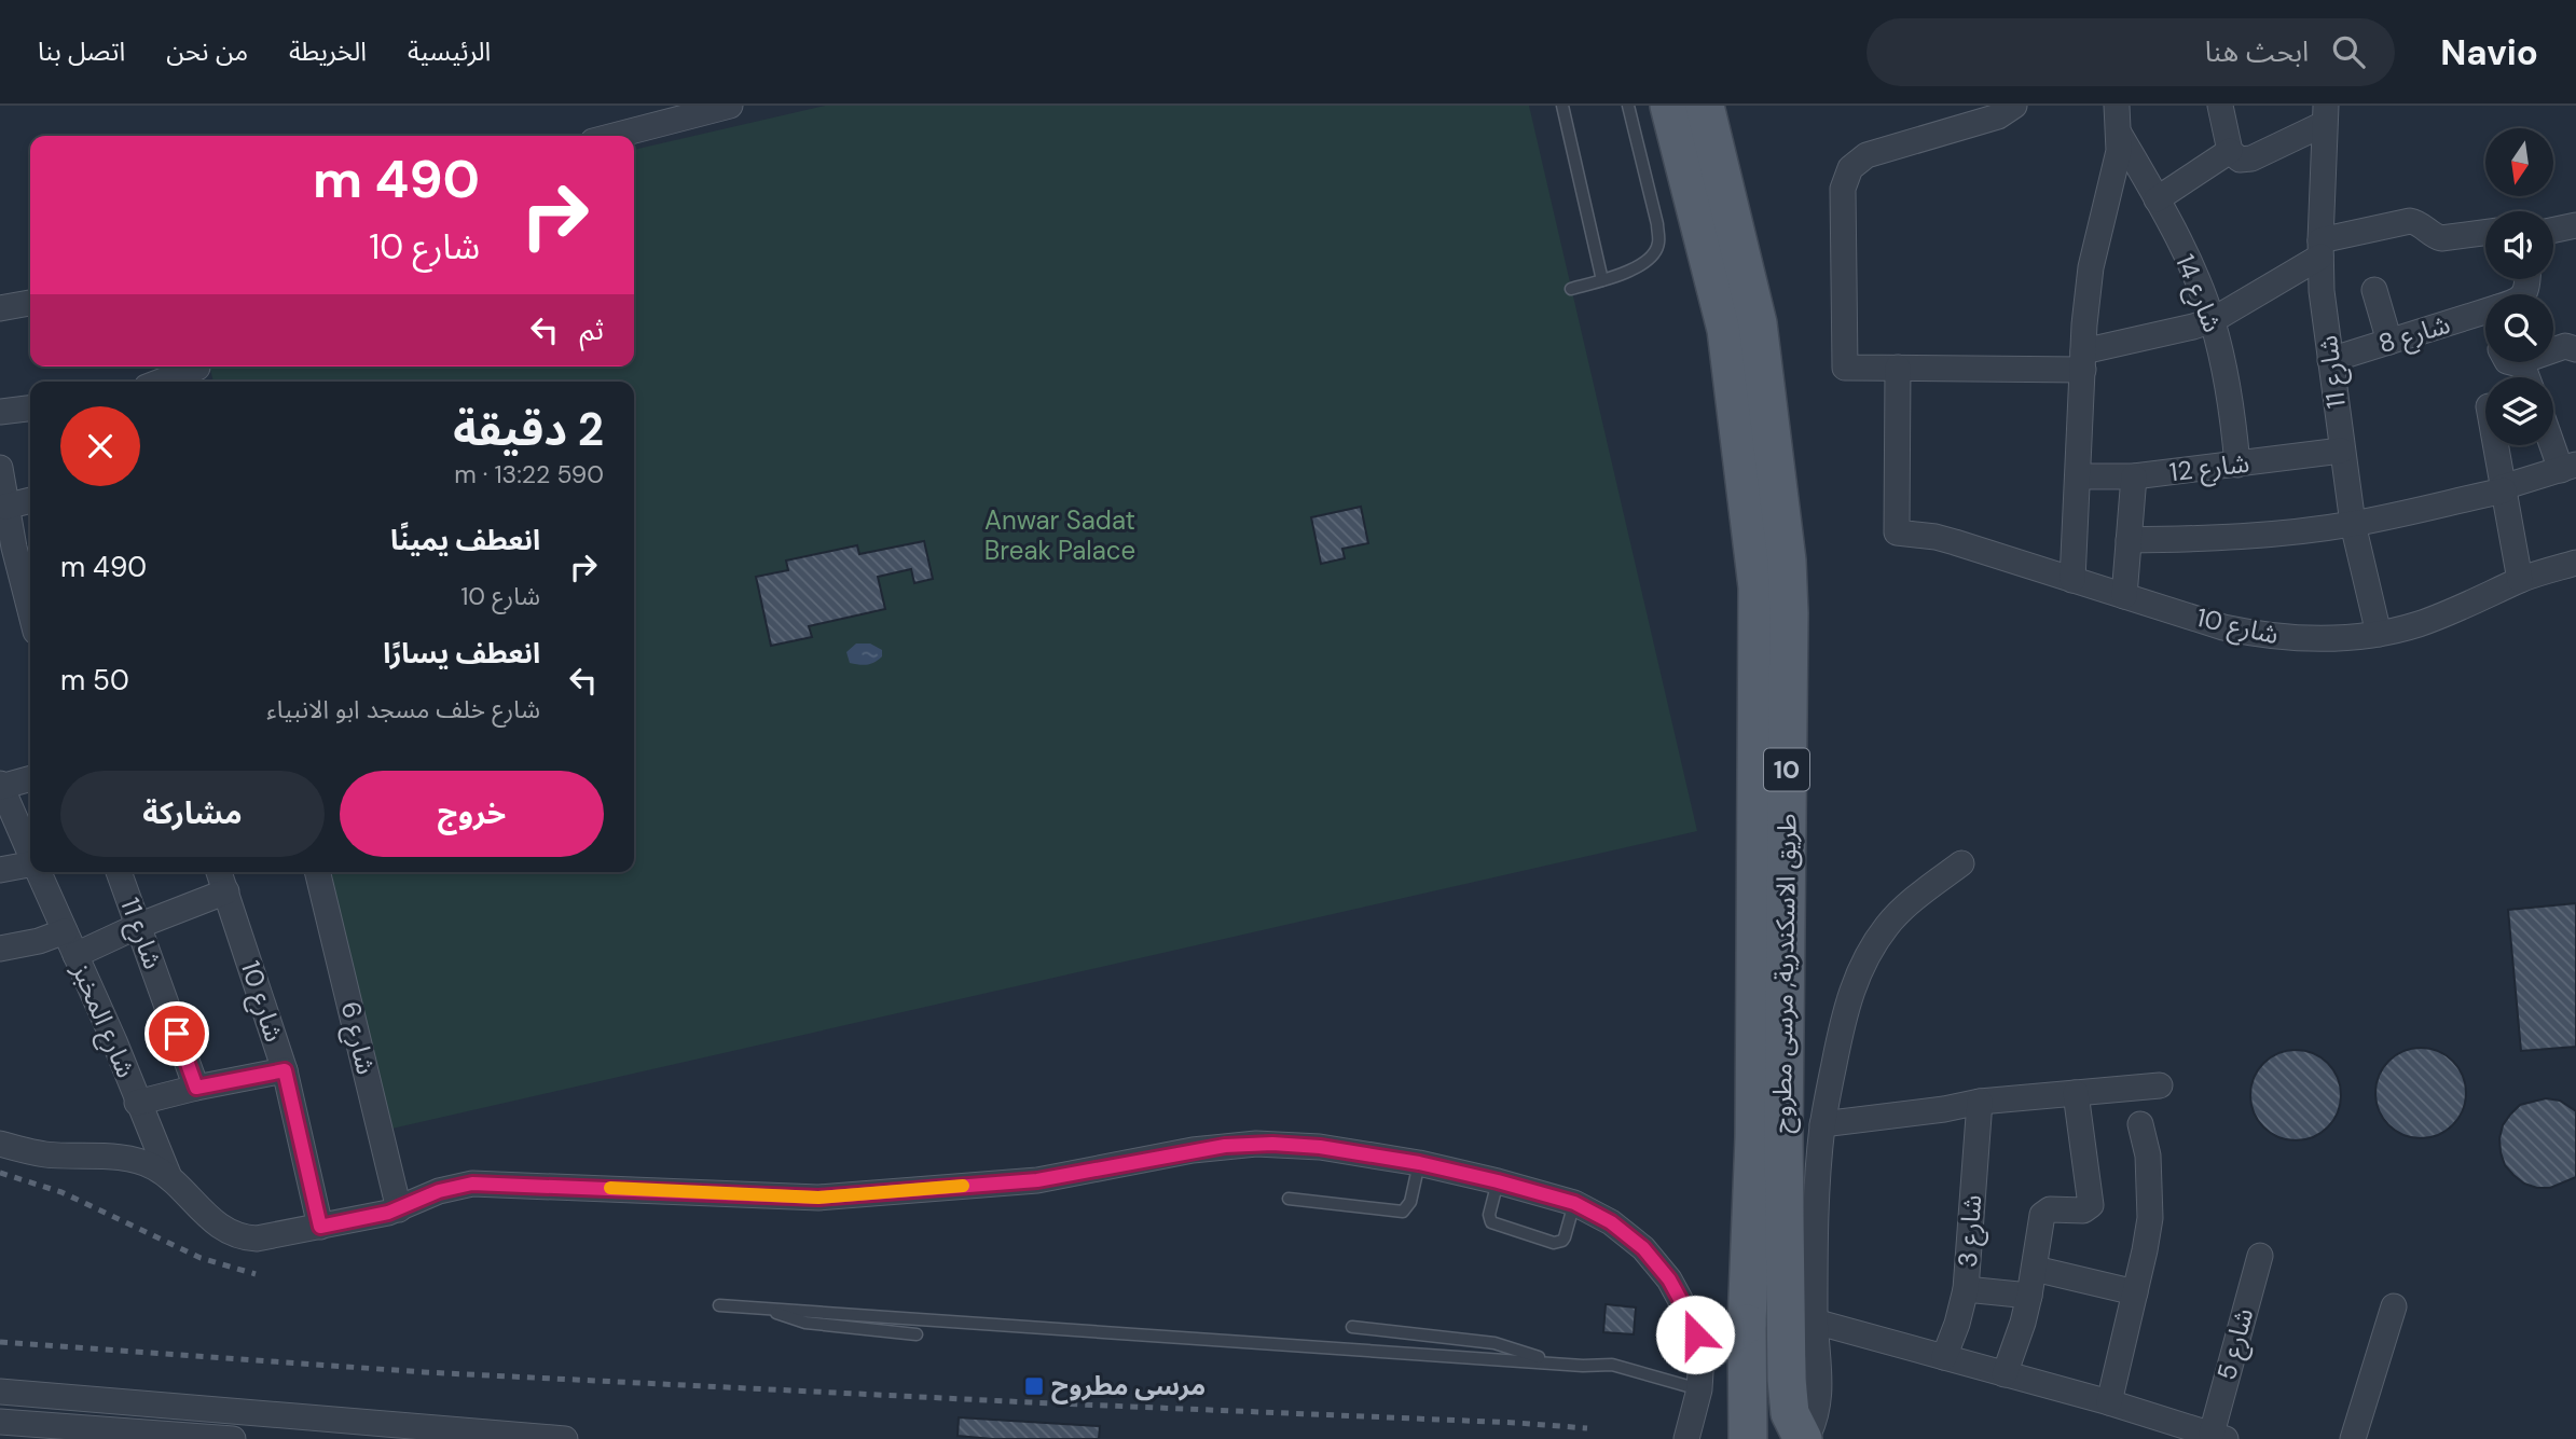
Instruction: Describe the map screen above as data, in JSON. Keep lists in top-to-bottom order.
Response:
{
  "streets": {
    "main road": ["10", "طريق الاسكندرية, مرسى مطروح"],
    "street": [
      "شارع 14",
      "شارع 8",
      "شارع 11",
      "شارع 12",
      "شارع 10",
      "شارع المخبز",
      "شارع 6",
      "شارع 3",
      "شارع 5"
    ]
  },
  "crossings": [
    ["شارع 14", "شارع 12"],
    ["شارع 8", "شارع 11"],
    ["شارع 11", "شارع 12"],
    ["شارع 11", "شارع 10"]
  ],
  "parks": ["Anwar Sadat Break Palace"],
  "places": {
    "transit": ["مرسى مطروح"]
  },
  "north": "bottom",
  "page": {
    "header": "Navio",
    "search": "ابحث هنا",
    "nav": [
      "الرئيسية",
      "الخريطة",
      "من نحن",
      "اتصل بنا"
    ],
    "turn": ["490 m", "شارع 10"],
    "then": "ثم",
    "heading": ["2 دقيقة", "590 m · 13:22"],
    "list": [
      {
        "name": "انعطف يمينًا",
        "note": "شارع 10",
        "value": "490 m"
      },
      {
        "name": "انعطف يسارًا",
        "note": "شارع خلف مسجد ابو الانبياء",
        "value": "50 m"
      }
    ],
    "buttons": ["خروج", "مشاركة"]
  }
}
